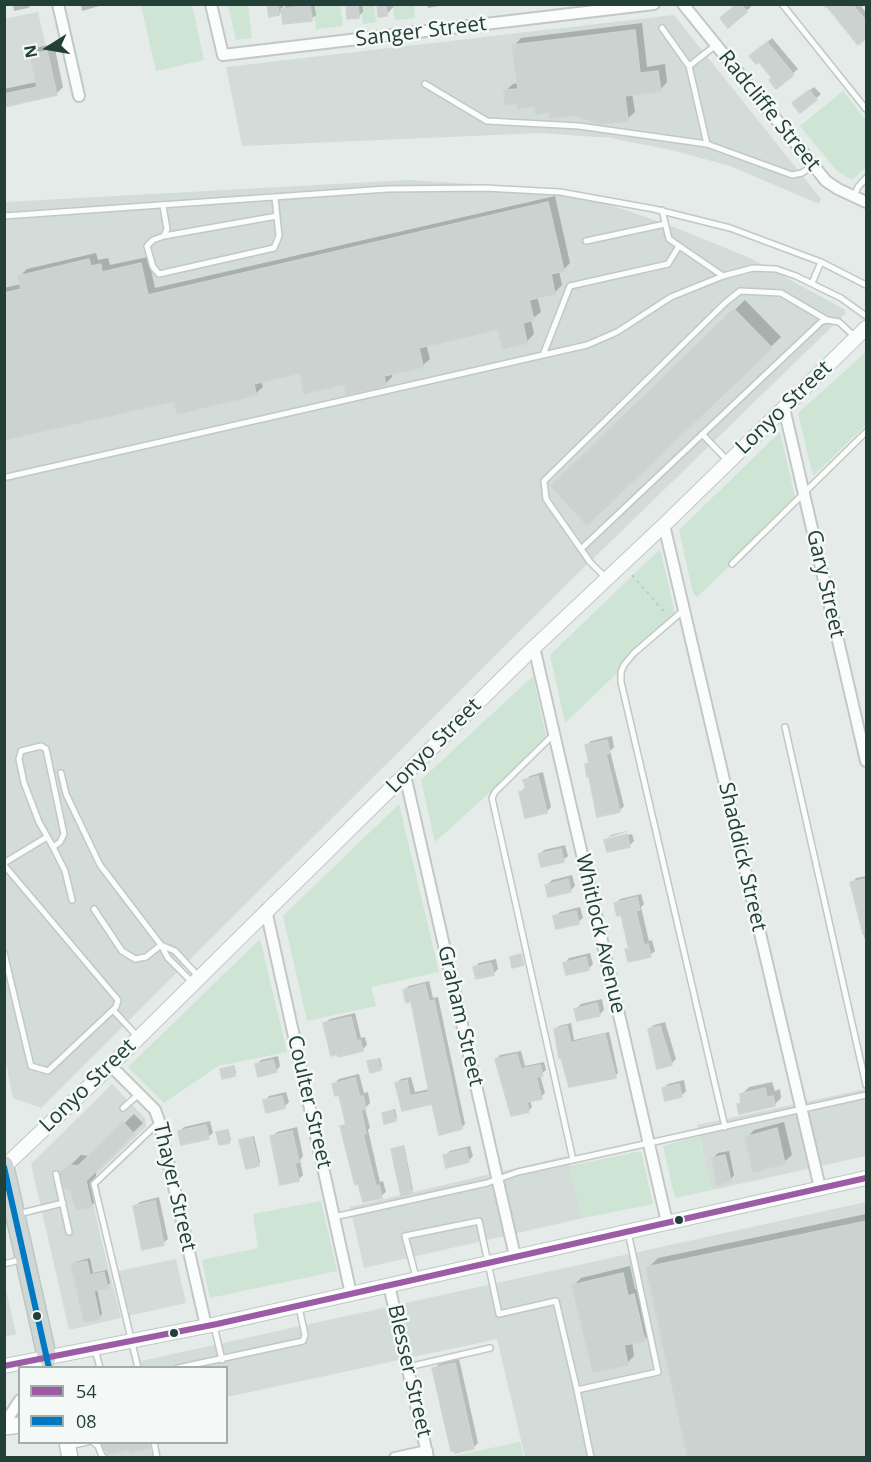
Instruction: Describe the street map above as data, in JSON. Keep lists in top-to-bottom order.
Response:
{
  "streets": {
    "street": [
      "Sanger Street",
      "Radcliffe Street",
      "Lonyo Street",
      "Gary Street",
      "Shaddick Street",
      "Whitlock Avenue",
      "Graham Street",
      "Coulter Street",
      "Thayer Street",
      "Blesser Street"
    ]
  },
  "crossings": [
    ["Lonyo Street", "Gary Street"],
    ["Lonyo Street", "Shaddick Street"],
    ["Lonyo Street", "Whitlock Avenue"],
    ["Lonyo Street", "Graham Street"],
    ["Lonyo Street", "Coulter Street"],
    ["Lonyo Street", "Thayer Street"]
  ],
  "lines": ["transit line 08", "transit line 54"],
  "legend": ["54", "08"],
  "north": "left"
}
